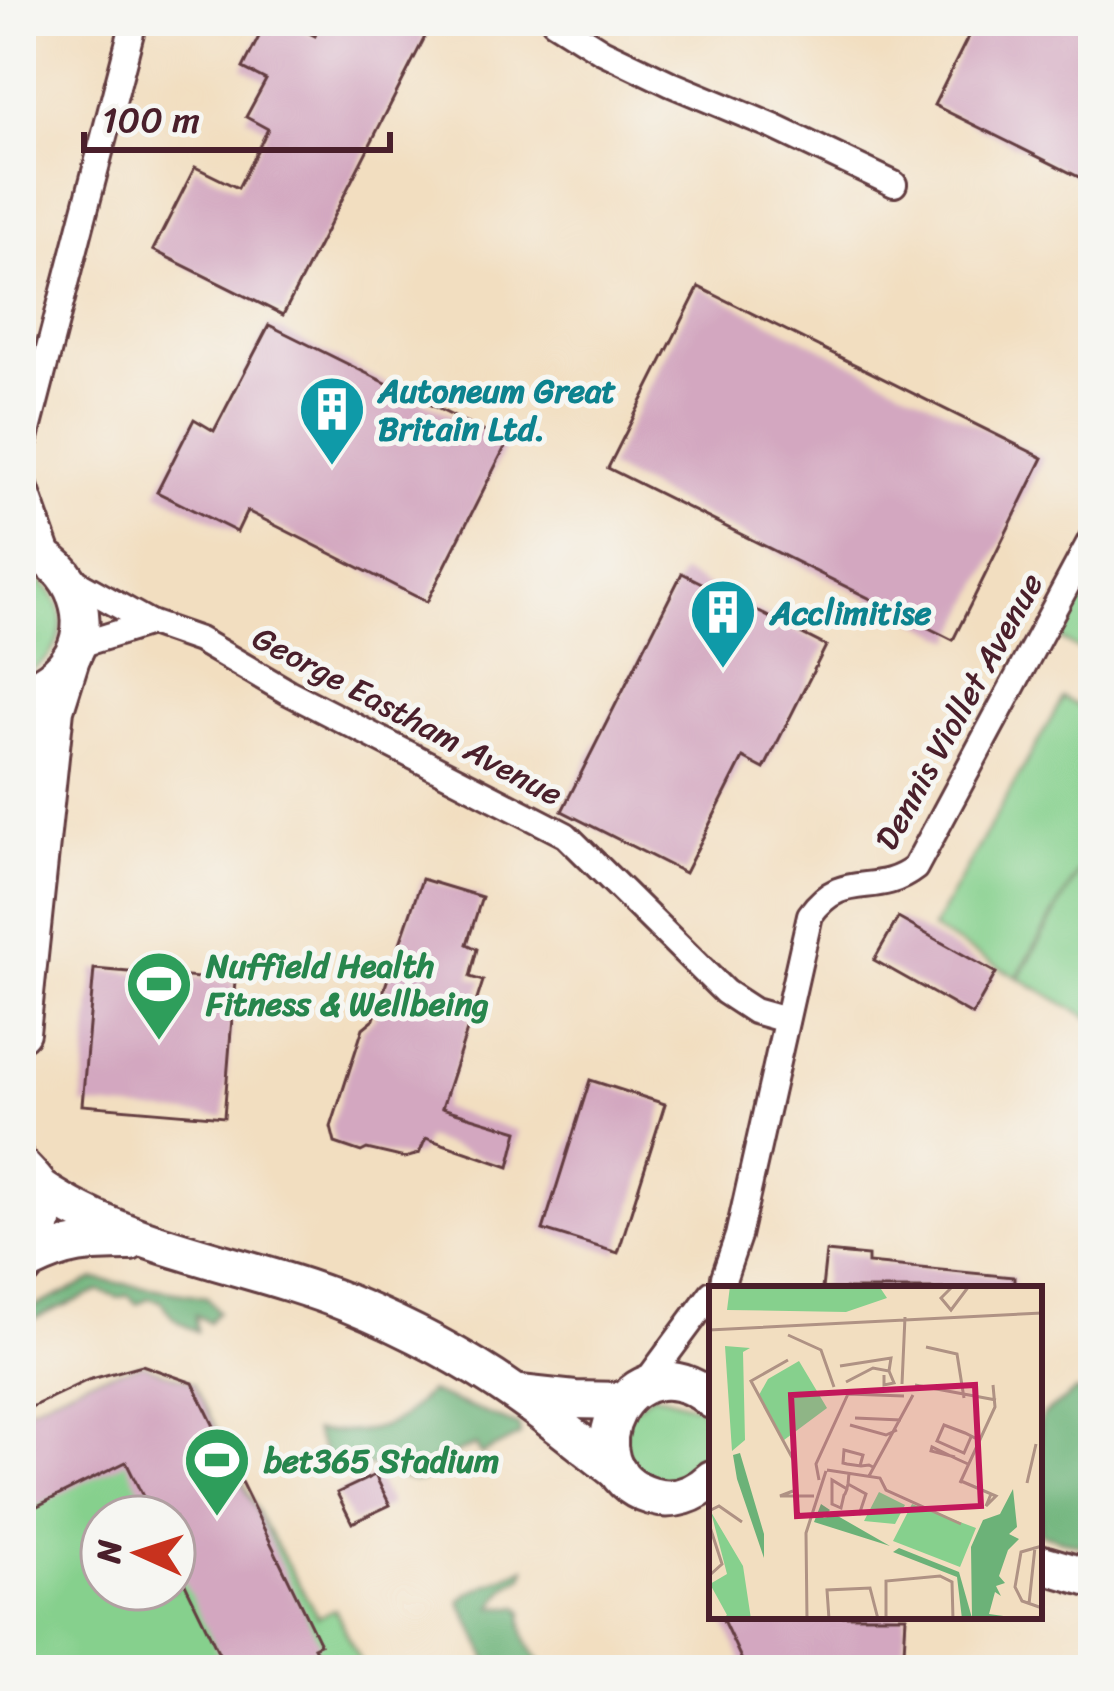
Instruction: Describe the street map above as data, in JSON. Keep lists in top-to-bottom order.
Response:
{
  "streets": {
    "street": ["Dennis Viollet Avenue", "George Eastham Avenue"]
  },
  "crossings": [
    ["Dennis Viollet Avenue", "George Eastham Avenue"]
  ],
  "places": {
    "building": ["Autoneum Great Britain Ltd.", "Acclimitise"],
    "sports": ["Nuffield Health Fitness & Wellbeing", "bet365 Stadium"]
  },
  "scale_bar": "100 m",
  "north": "left"
}
